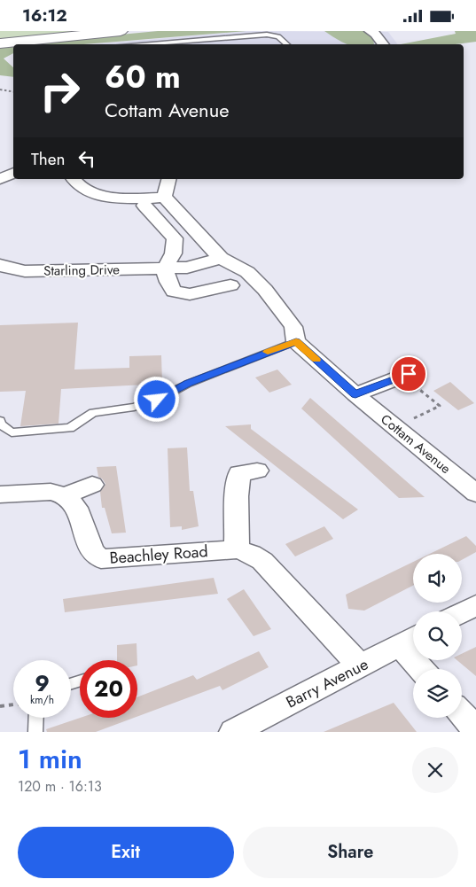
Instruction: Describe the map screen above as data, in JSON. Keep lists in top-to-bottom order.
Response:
{
  "streets": {
    "street": [
      "Starling Drive",
      "Cottam Avenue",
      "Beachley Road",
      "Barry Avenue"
    ]
  },
  "crossings": [
    ["Beachley Road", "Barry Avenue"]
  ],
  "page": {
    "status": "16:12",
    "turn": ["60 m", "Cottam Avenue"],
    "then": "Then",
    "speed": "9 km/h",
    "limit": "20",
    "heading": ["1 min", "120 m · 16:13"],
    "buttons": ["Exit", "Share"]
  }
}
